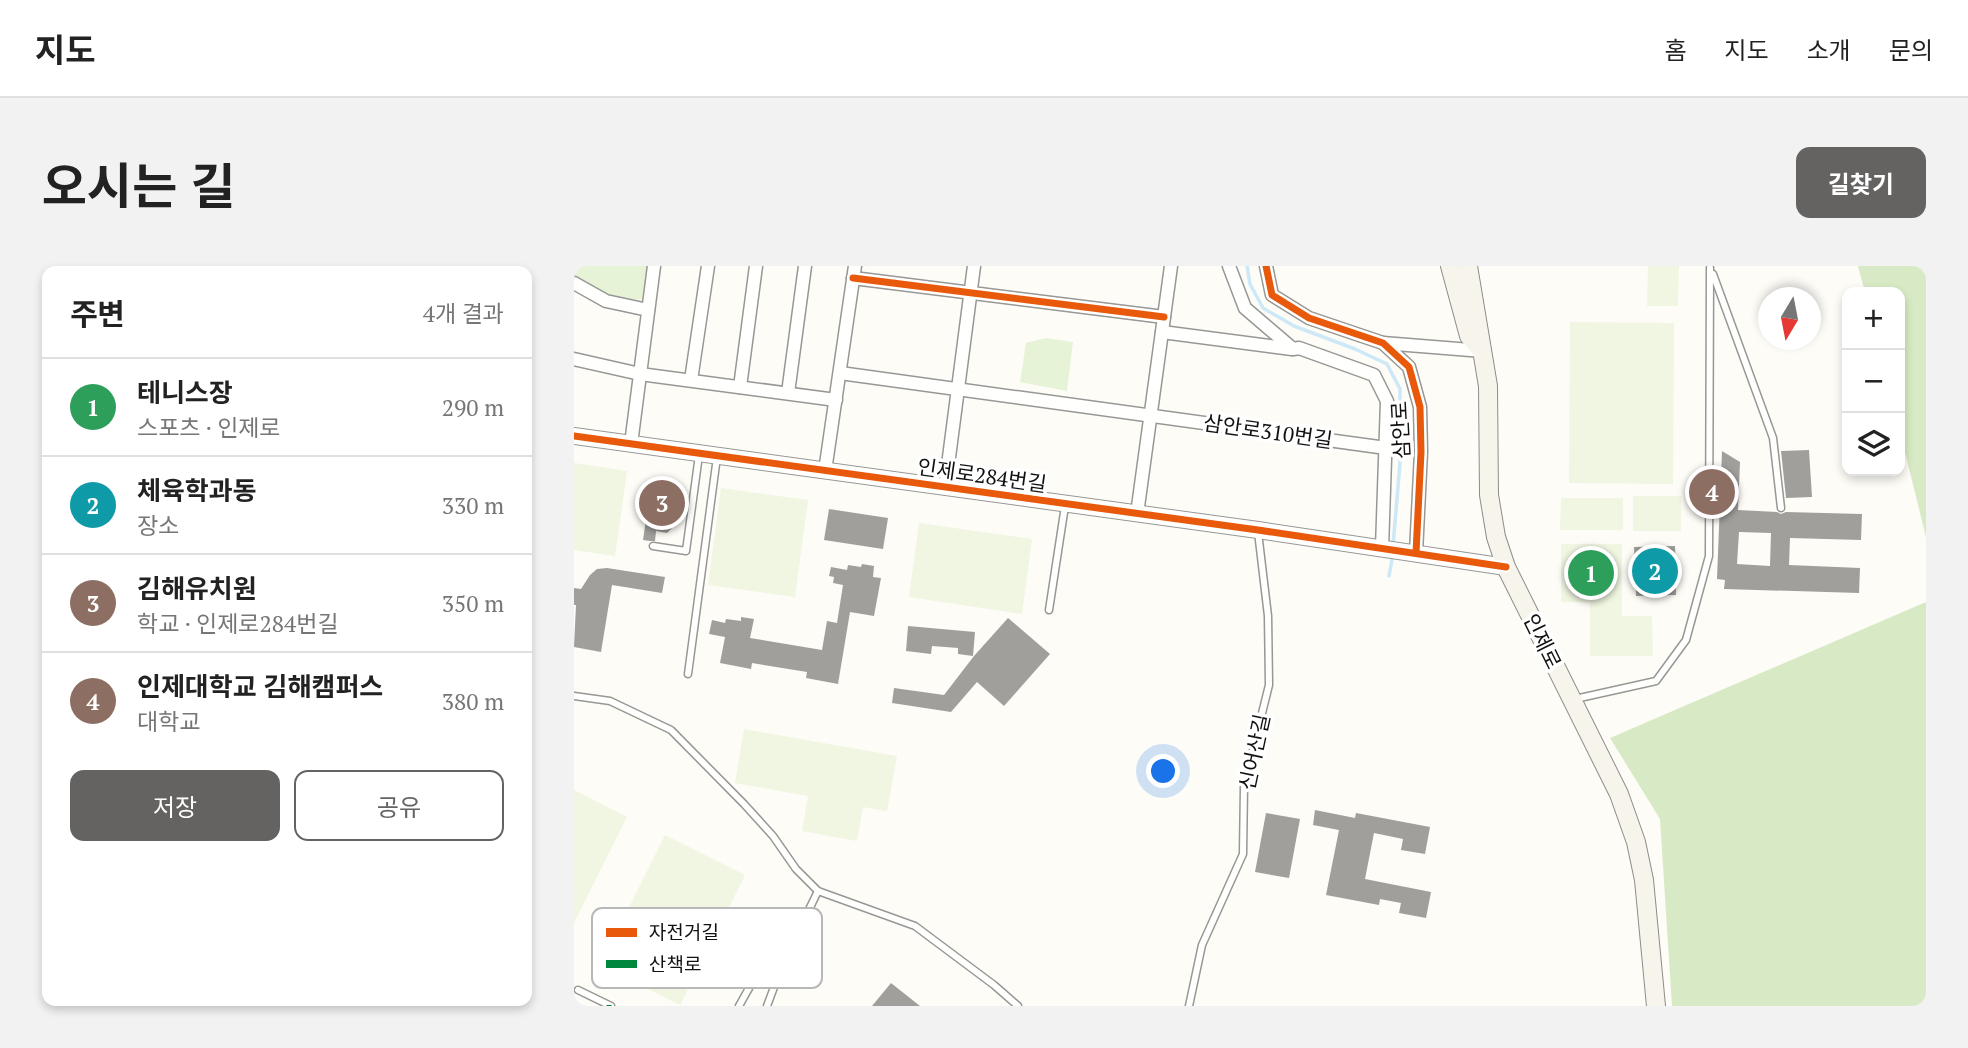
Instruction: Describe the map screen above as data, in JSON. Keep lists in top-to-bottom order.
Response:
{
  "streets": {
    "main road": ["인제로"],
    "street": ["삼안로", "삼안로310번길", "인제로284번길"],
    "lane": ["신어산길"]
  },
  "crossings": [
    ["삼안로", "삼안로310번길"],
    ["삼안로", "인제로284번길"],
    ["인제로284번길", "신어산길"]
  ],
  "legend": ["자전거길", "산책로"],
  "north": "bottom",
  "page": {
    "header": "지도",
    "nav": [
      "홈",
      "지도",
      "소개",
      "문의"
    ],
    "title": "오시는 길",
    "buttons": [
      "길찾기",
      ["저장", "공유"]
    ],
    "heading": ["주변", "4개 결과"],
    "map_buttons": ["+", "−"],
    "list": [
      {
        "mark": "1",
        "name": "테니스장",
        "note": "스포츠 · 인제로",
        "value": "290 m"
      },
      {
        "mark": "2",
        "name": "체육학과동",
        "note": "장소",
        "value": "330 m"
      },
      {
        "mark": "3",
        "name": "김해유치원",
        "note": "학교 · 인제로284번길",
        "value": "350 m"
      },
      {
        "mark": "4",
        "name": "인제대학교 김해캠퍼스",
        "note": "대학교",
        "value": "380 m"
      }
    ],
    "pins": [
      "4",
      "3",
      "2",
      "1"
    ]
  }
}
